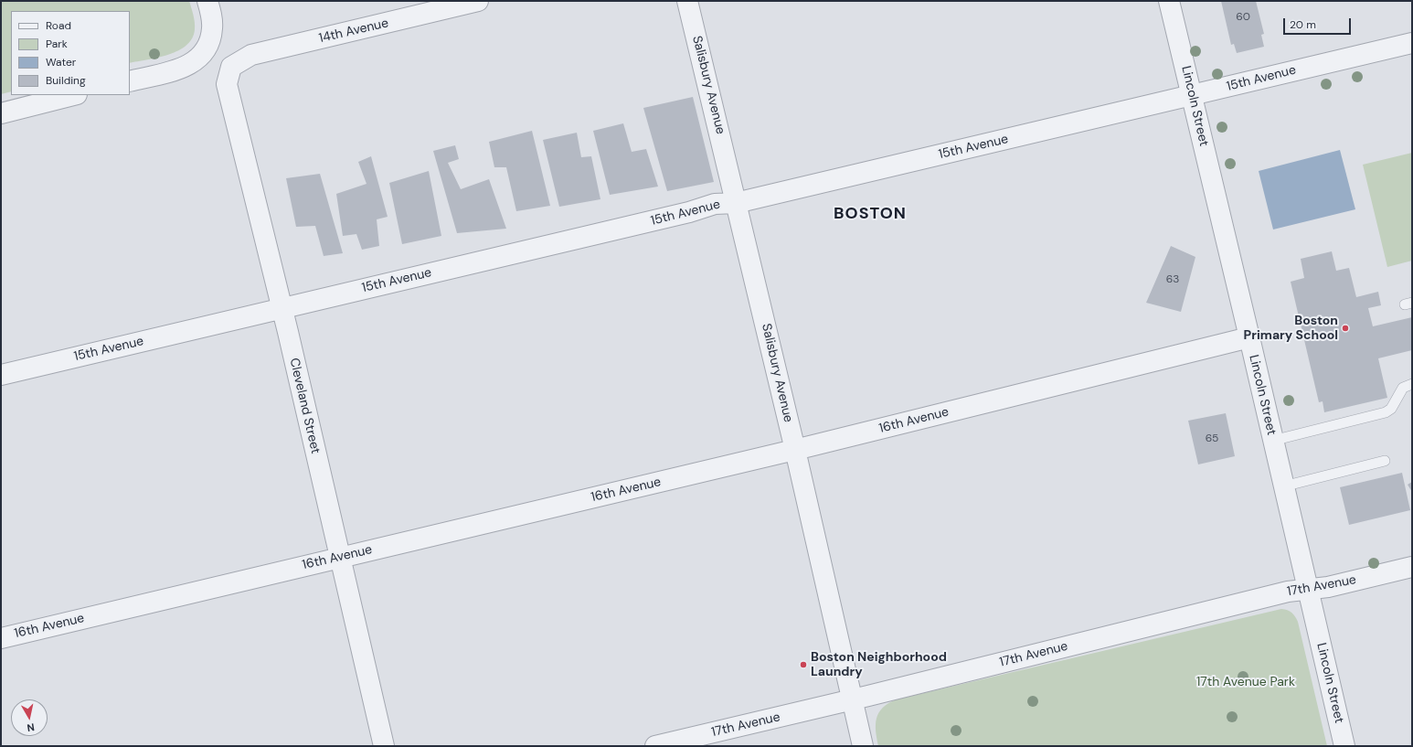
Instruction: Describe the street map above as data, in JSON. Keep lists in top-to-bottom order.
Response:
{
  "streets": {
    "street": [
      "14th Avenue",
      "15th Avenue",
      "Salisbury Avenue",
      "Lincoln Street",
      "Cleveland Street",
      "16th Avenue",
      "17th Avenue"
    ]
  },
  "crossings": [
    ["14th Avenue", "Cleveland Street"],
    ["15th Avenue", "Salisbury Avenue"],
    ["15th Avenue", "Lincoln Street"],
    ["15th Avenue", "Cleveland Street"],
    ["Salisbury Avenue", "16th Avenue"],
    ["Salisbury Avenue", "17th Avenue"],
    ["Lincoln Street", "16th Avenue"],
    ["Lincoln Street", "17th Avenue"],
    ["Cleveland Street", "16th Avenue"]
  ],
  "districts": ["BOSTON"],
  "parks": ["17th Avenue Park"],
  "places": ["Boston Primary School", "Boston Neighborhood Laundry"],
  "house_numbers": ["60", "63", "65"],
  "legend": [
    "Road",
    "Park",
    "Water",
    "Building"
  ],
  "scale_bar": "20 m",
  "north": "bottom"
}
